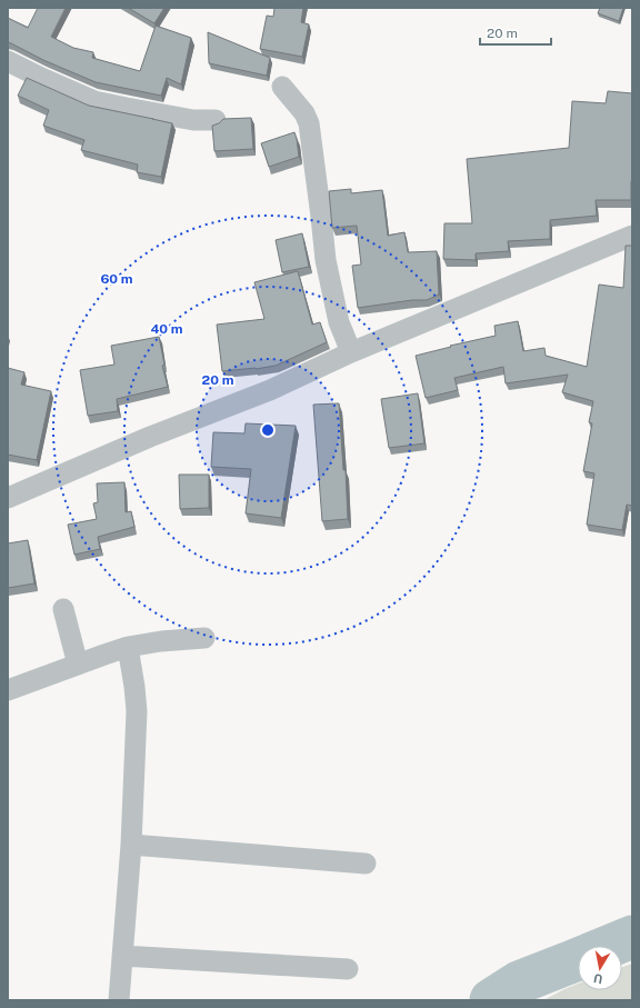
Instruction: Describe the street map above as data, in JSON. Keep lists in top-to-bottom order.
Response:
{
  "scale_bar": "20 m",
  "north": "bottom",
  "rings": ["60 m", "40 m", "20 m"]
}
